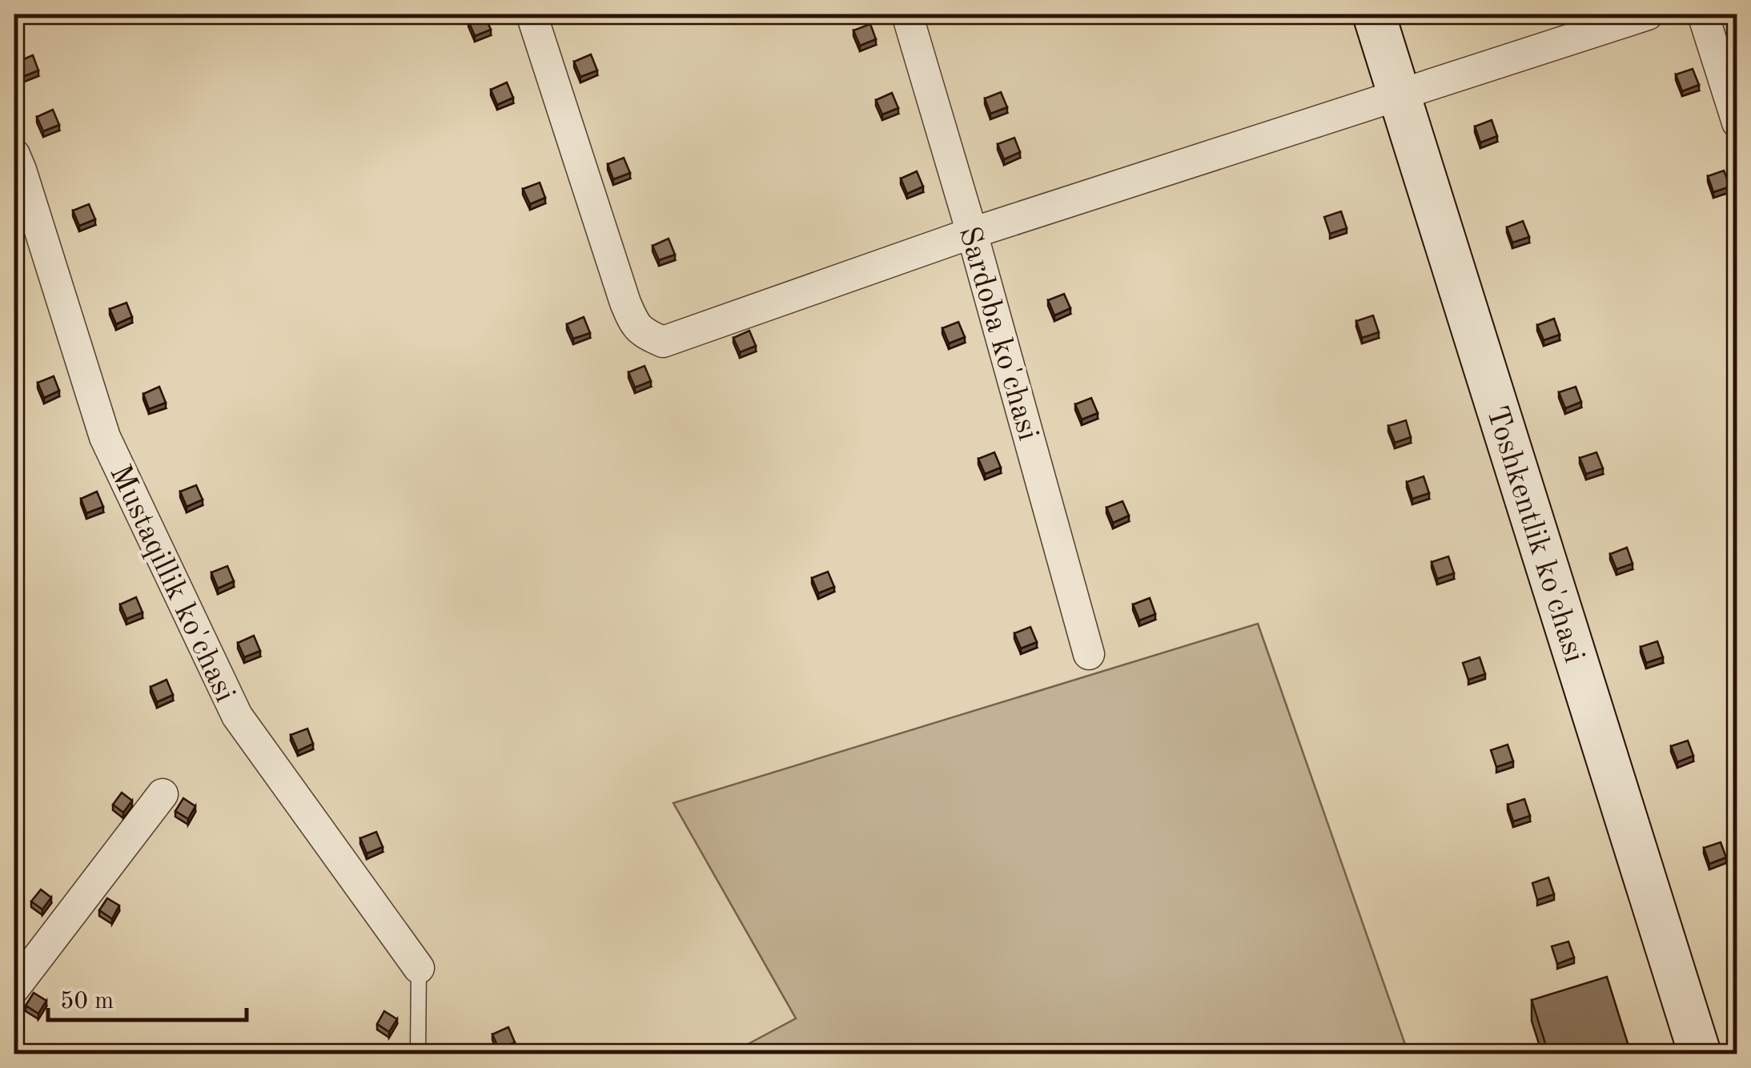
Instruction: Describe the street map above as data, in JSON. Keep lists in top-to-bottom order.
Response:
{
  "streets": {
    "main road": ["Toshkentlik ko'chasi"],
    "street": ["Sardoba ko'chasi", "Mustaqillik ko'chasi"]
  },
  "scale_bar": "50 m"
}
